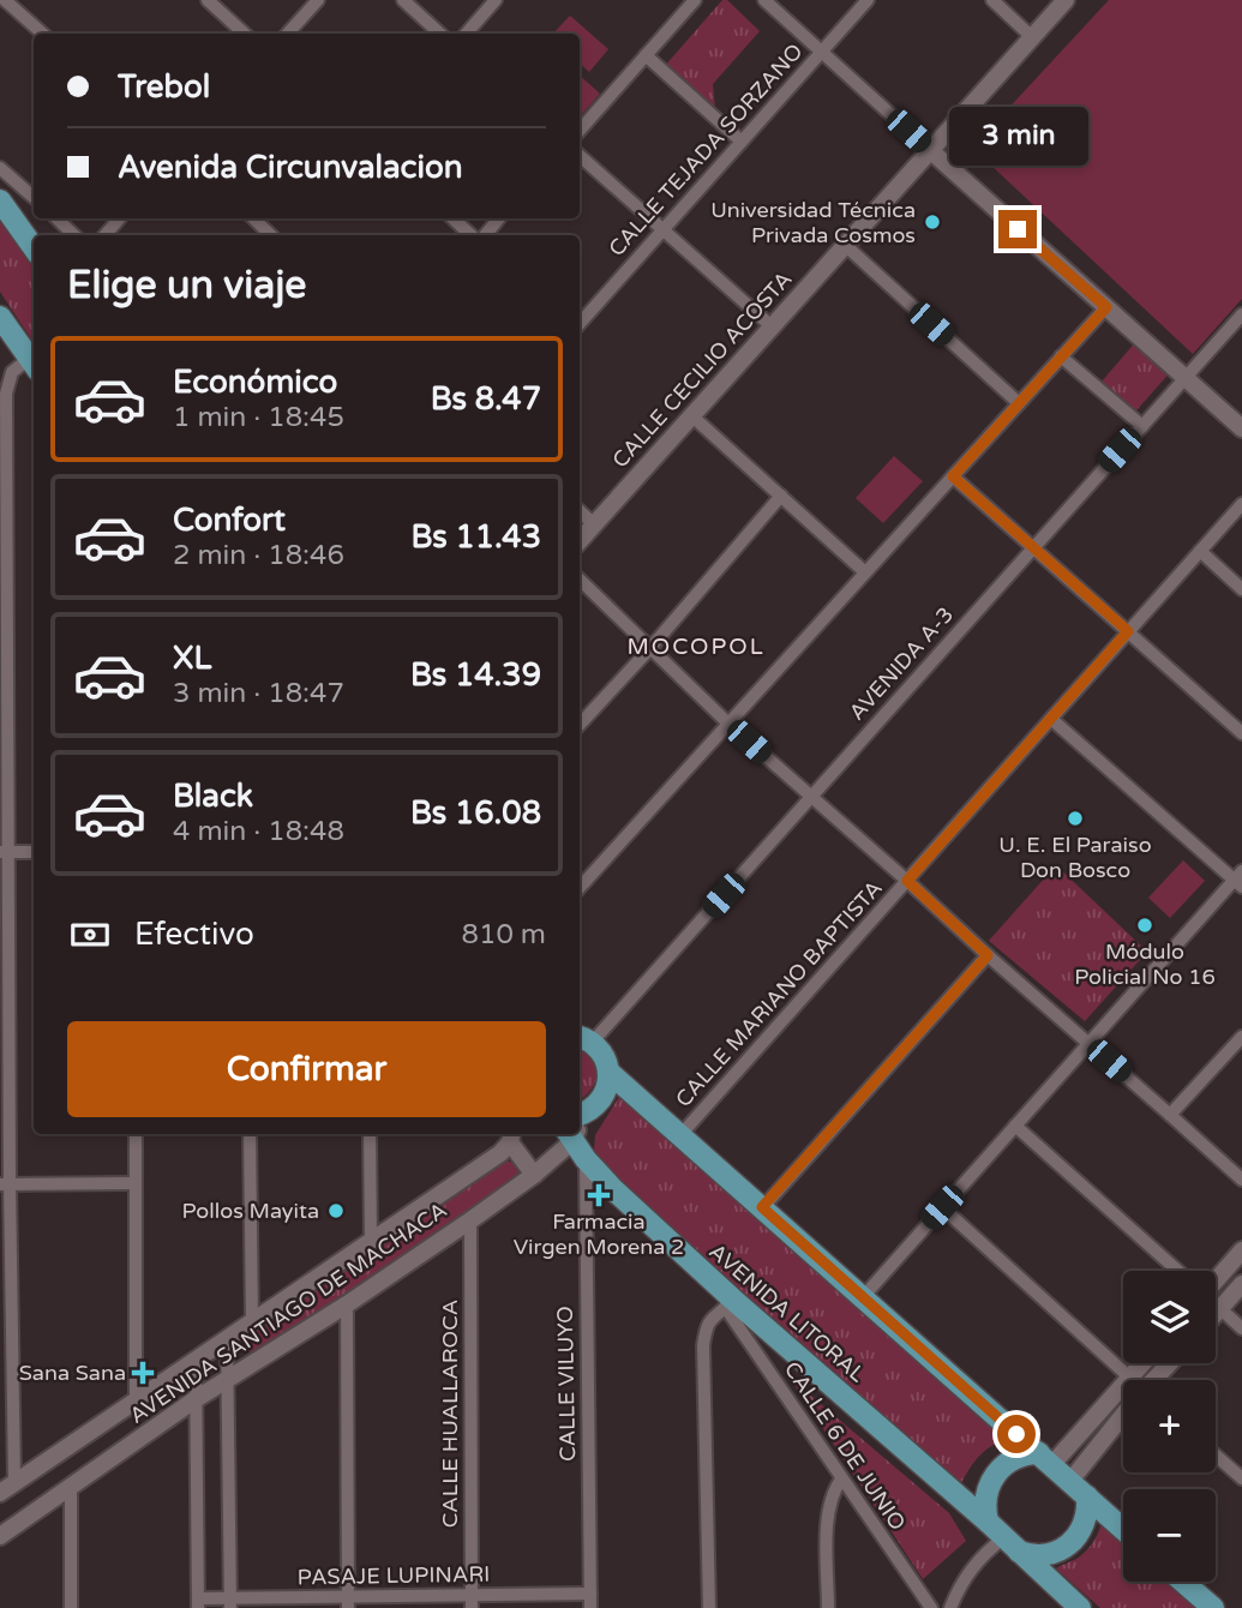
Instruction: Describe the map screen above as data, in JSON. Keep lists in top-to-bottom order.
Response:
{
  "streets": {
    "main road": ["AVENIDA LITORAL"],
    "street": [
      "CALLE TEJADA SORZANO",
      "CALLE CECILIO ACOSTA",
      "AVENIDA A-3",
      "CALLE MARIANO BAPTISTA",
      "AVENIDA SANTIAGO DE MACHACA",
      "CALLE VILUYO",
      "CALLE HUALLAROCA",
      "CALLE 6 DE JUNIO",
      "PASAJE LUPINARI"
    ]
  },
  "crossings": [
    ["AVENIDA SANTIAGO DE MACHACA", "AVENIDA LITORAL"],
    ["AVENIDA SANTIAGO DE MACHACA", "CALLE VILUYO"],
    ["AVENIDA SANTIAGO DE MACHACA", "CALLE HUALLAROCA"],
    ["AVENIDA LITORAL", "CALLE VILUYO"],
    ["AVENIDA LITORAL", "CALLE 6 DE JUNIO"],
    ["CALLE VILUYO", "PASAJE LUPINARI"],
    ["CALLE HUALLAROCA", "PASAJE LUPINARI"]
  ],
  "districts": ["MOCOPOL"],
  "places": {
    "other": [
      "Universidad Técnica Privada Cosmos",
      "U. E. El Paraiso Don Bosco",
      "Módulo Policial No 16",
      "Pollos Mayita"
    ],
    "health": ["Farmacia Virgen Morena 2", "Sana Sana"]
  },
  "page": {
    "banner": ["Trebol", "Avenida Circunvalacion"],
    "bubble": "3 min",
    "heading": "Elige un viaje",
    "list": [
      {
        "name": "Económico",
        "note": "1 min · 18:45",
        "value": "Bs 8.47"
      },
      {
        "name": "Confort",
        "note": "2 min · 18:46",
        "value": "Bs 11.43"
      },
      {
        "name": "XL",
        "note": "3 min · 18:47",
        "value": "Bs 14.39"
      },
      {
        "name": "Black",
        "note": "4 min · 18:48",
        "value": "Bs 16.08"
      }
    ],
    "pay": ["Efectivo", "810 m"],
    "buttons": "Confirmar",
    "map_buttons": ["+", "−"]
  }
}
